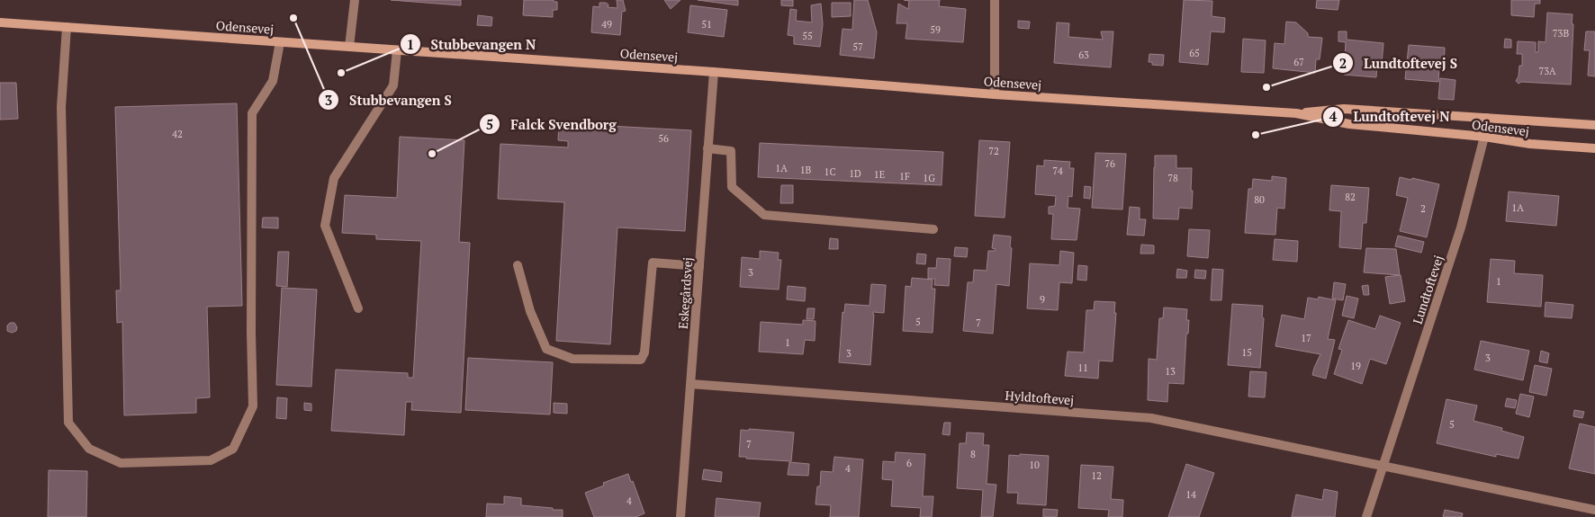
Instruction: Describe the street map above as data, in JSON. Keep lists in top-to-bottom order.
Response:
{
  "streets": {
    "street": [
      "Odensevej",
      "Lundtoftevej",
      "Eskegårdsvej",
      "Hyldtoftevej"
    ]
  },
  "crossings": [
    ["Odensevej", "Lundtoftevej"],
    ["Odensevej", "Eskegårdsvej"],
    ["Lundtoftevej", "Hyldtoftevej"],
    ["Eskegårdsvej", "Hyldtoftevej"]
  ],
  "places": [
    "Stubbevangen S",
    "Stubbevangen N",
    "Lundtoftevej S",
    "Lundtoftevej N",
    "Falck Svendborg"
  ],
  "house_numbers": [
    "49",
    "51",
    "59",
    "73B",
    "55",
    "57",
    "65",
    "63",
    "67",
    "73A",
    "42",
    "56",
    "72",
    "76",
    "1A",
    "1B",
    "74",
    "1C",
    "1D",
    "1E",
    "1F",
    "1G",
    "78",
    "82",
    "80",
    "1A",
    "2",
    "3",
    "1",
    "9",
    "5",
    "7",
    "17",
    "1",
    "15",
    "3",
    "3",
    "19",
    "11",
    "13",
    "5",
    "7",
    "8",
    "6",
    "10",
    "4",
    "12",
    "14",
    "4"
  ]
}
